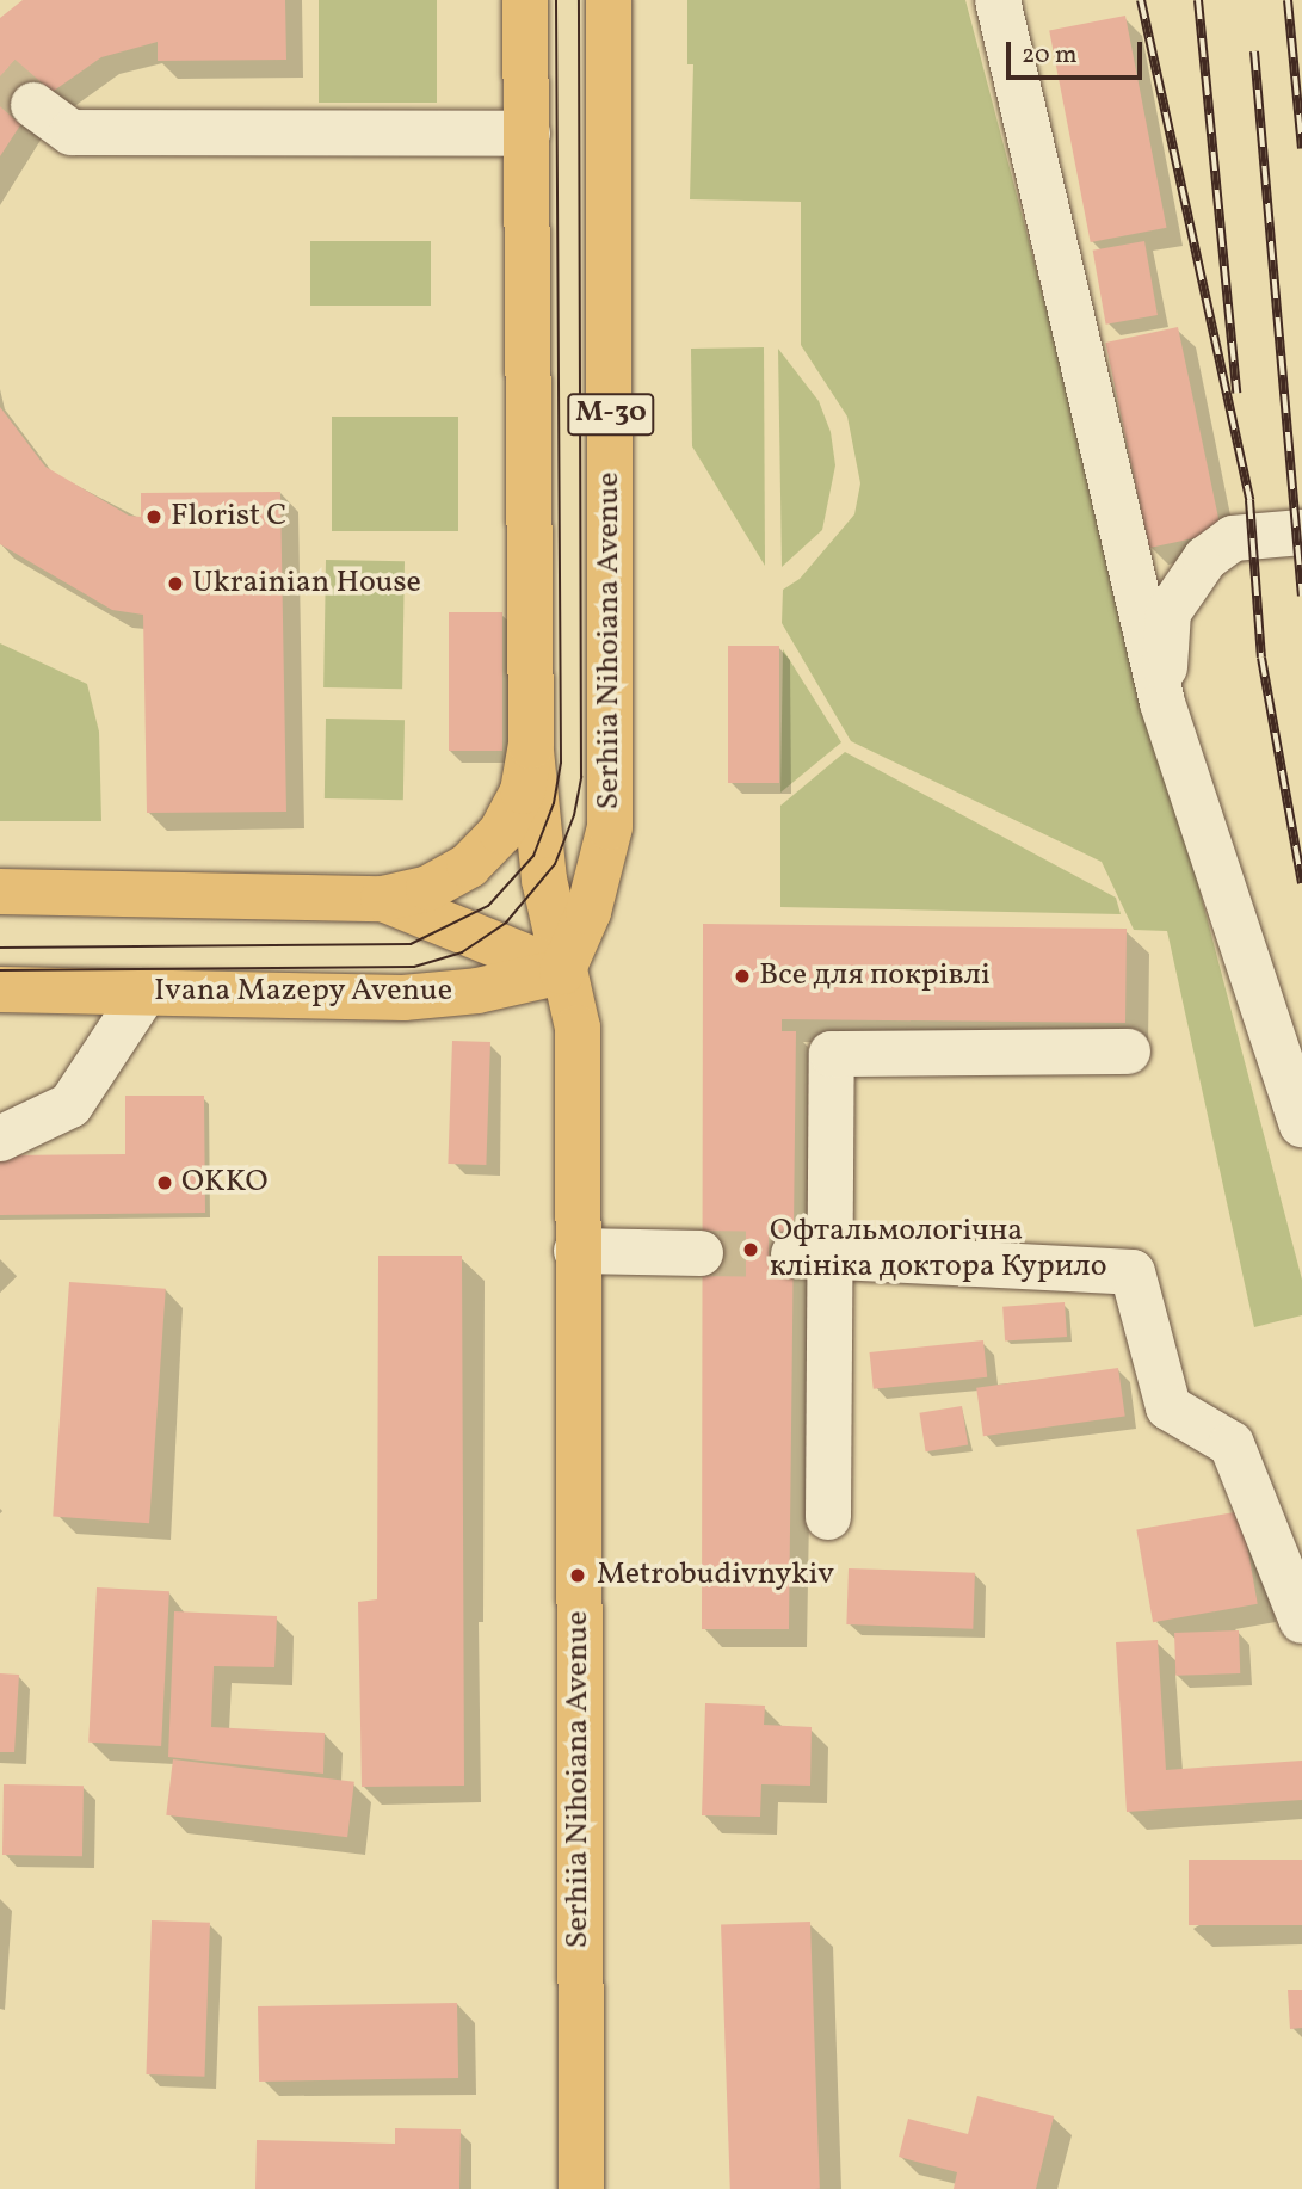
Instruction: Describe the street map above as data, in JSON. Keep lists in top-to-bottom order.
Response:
{
  "streets": {
    "main road": ["М-30", "Serhiia Nihoiana Avenue", "Ivana Mazepy Avenue"]
  },
  "crossings": [
    ["Serhiia Nihoiana Avenue", "Ivana Mazepy Avenue"]
  ],
  "places": [
    "Florist C",
    "Ukrainian House",
    "Все для покрівлі",
    "OKKO",
    "Офтальмологічна клініка доктора Курило",
    "Metrobudivnykiv"
  ],
  "scale_bar": "20 m"
}
